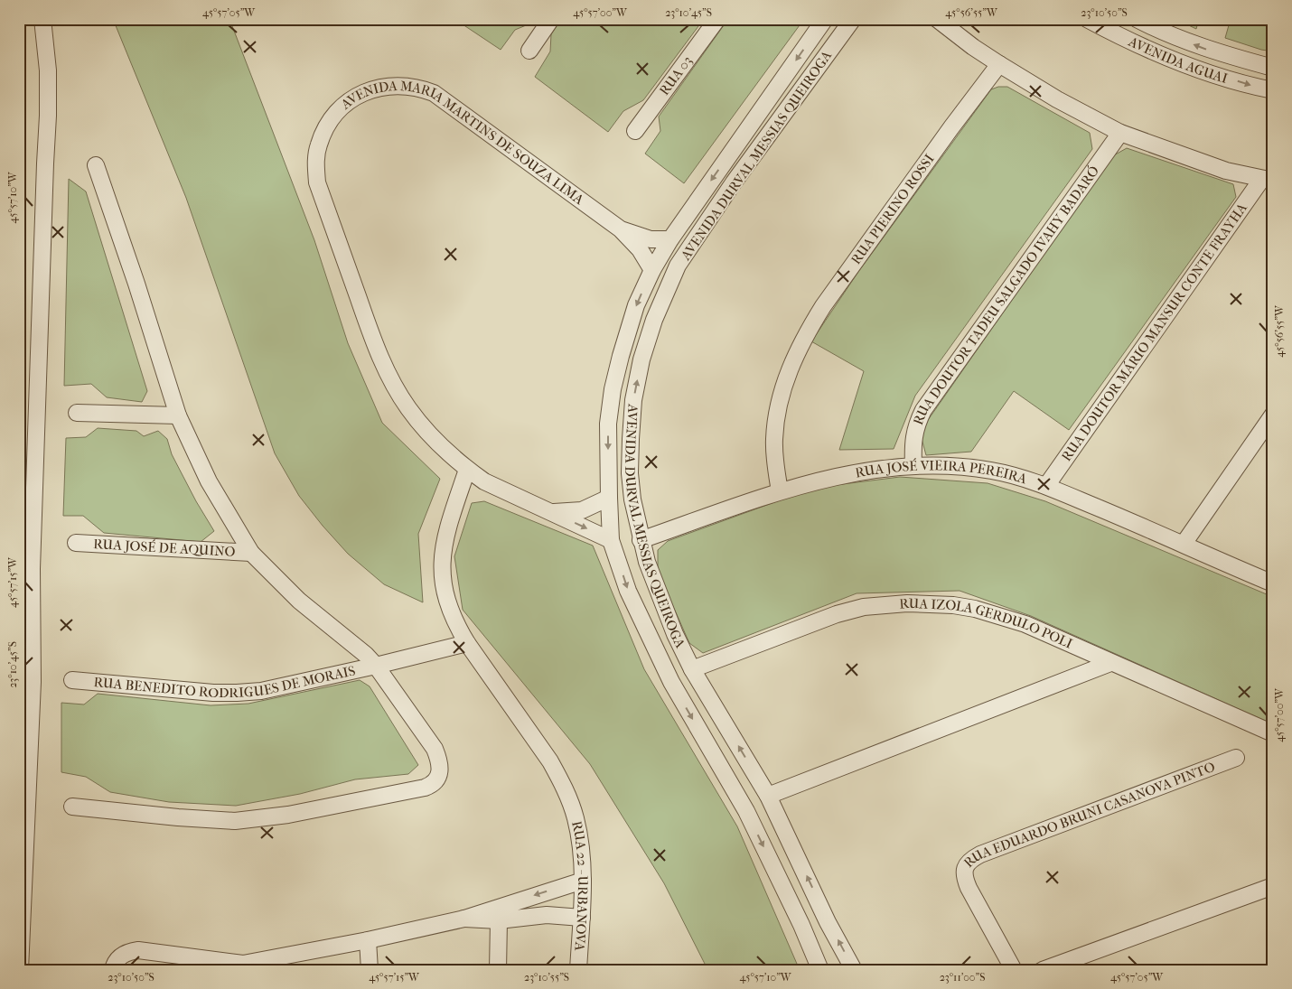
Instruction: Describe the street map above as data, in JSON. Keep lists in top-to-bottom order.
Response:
{
  "streets": {
    "street": [
      "AVENIDA AGUAI",
      "RUA 03",
      "AVENIDA DURVAL MESSIAS QUEIROGA",
      "AVENIDA MARIA MARTINS DE SOUZA LIMA",
      "RUA PIERINO ROSSI",
      "RUA DOUTOR TADEU SALGADO IVAHY BADARÓ",
      "RUA DOUTOR MÁRIO MANSUR CONTE FRAYHA",
      "RUA JOSÉ VIEIRA PEREIRA",
      "RUA JOSÉ DE AQUINO",
      "RUA IZOLA GERDULO POLI",
      "RUA BENEDITO RODRIGUES DE MORAIS",
      "RUA EDUARDO BRUNI CASANOVA PINTO",
      "RUA 22 - URBANOVA"
    ]
  },
  "crossings": [
    ["AVENIDA DURVAL MESSIAS QUEIROGA", "AVENIDA MARIA MARTINS DE SOUZA LIMA"],
    ["AVENIDA DURVAL MESSIAS QUEIROGA", "RUA JOSÉ VIEIRA PEREIRA"],
    ["AVENIDA DURVAL MESSIAS QUEIROGA", "RUA IZOLA GERDULO POLI"],
    ["AVENIDA MARIA MARTINS DE SOUZA LIMA", "RUA 22 - URBANOVA"],
    ["RUA PIERINO ROSSI", "RUA JOSÉ VIEIRA PEREIRA"],
    ["RUA DOUTOR TADEU SALGADO IVAHY BADARÓ", "RUA JOSÉ VIEIRA PEREIRA"],
    ["RUA DOUTOR MÁRIO MANSUR CONTE FRAYHA", "RUA JOSÉ VIEIRA PEREIRA"],
    ["RUA BENEDITO RODRIGUES DE MORAIS", "RUA 22 - URBANOVA"]
  ],
  "coordinates": [
    "45°57'05\"W",
    "45°57'00\"W",
    "23°10'45\"S",
    "45°56'55\"W",
    "23°10'50\"S",
    "45°57'10\"W",
    "45°57'15\"W",
    "23°10'55\"S",
    "23°11'00\"S"
  ]
}
